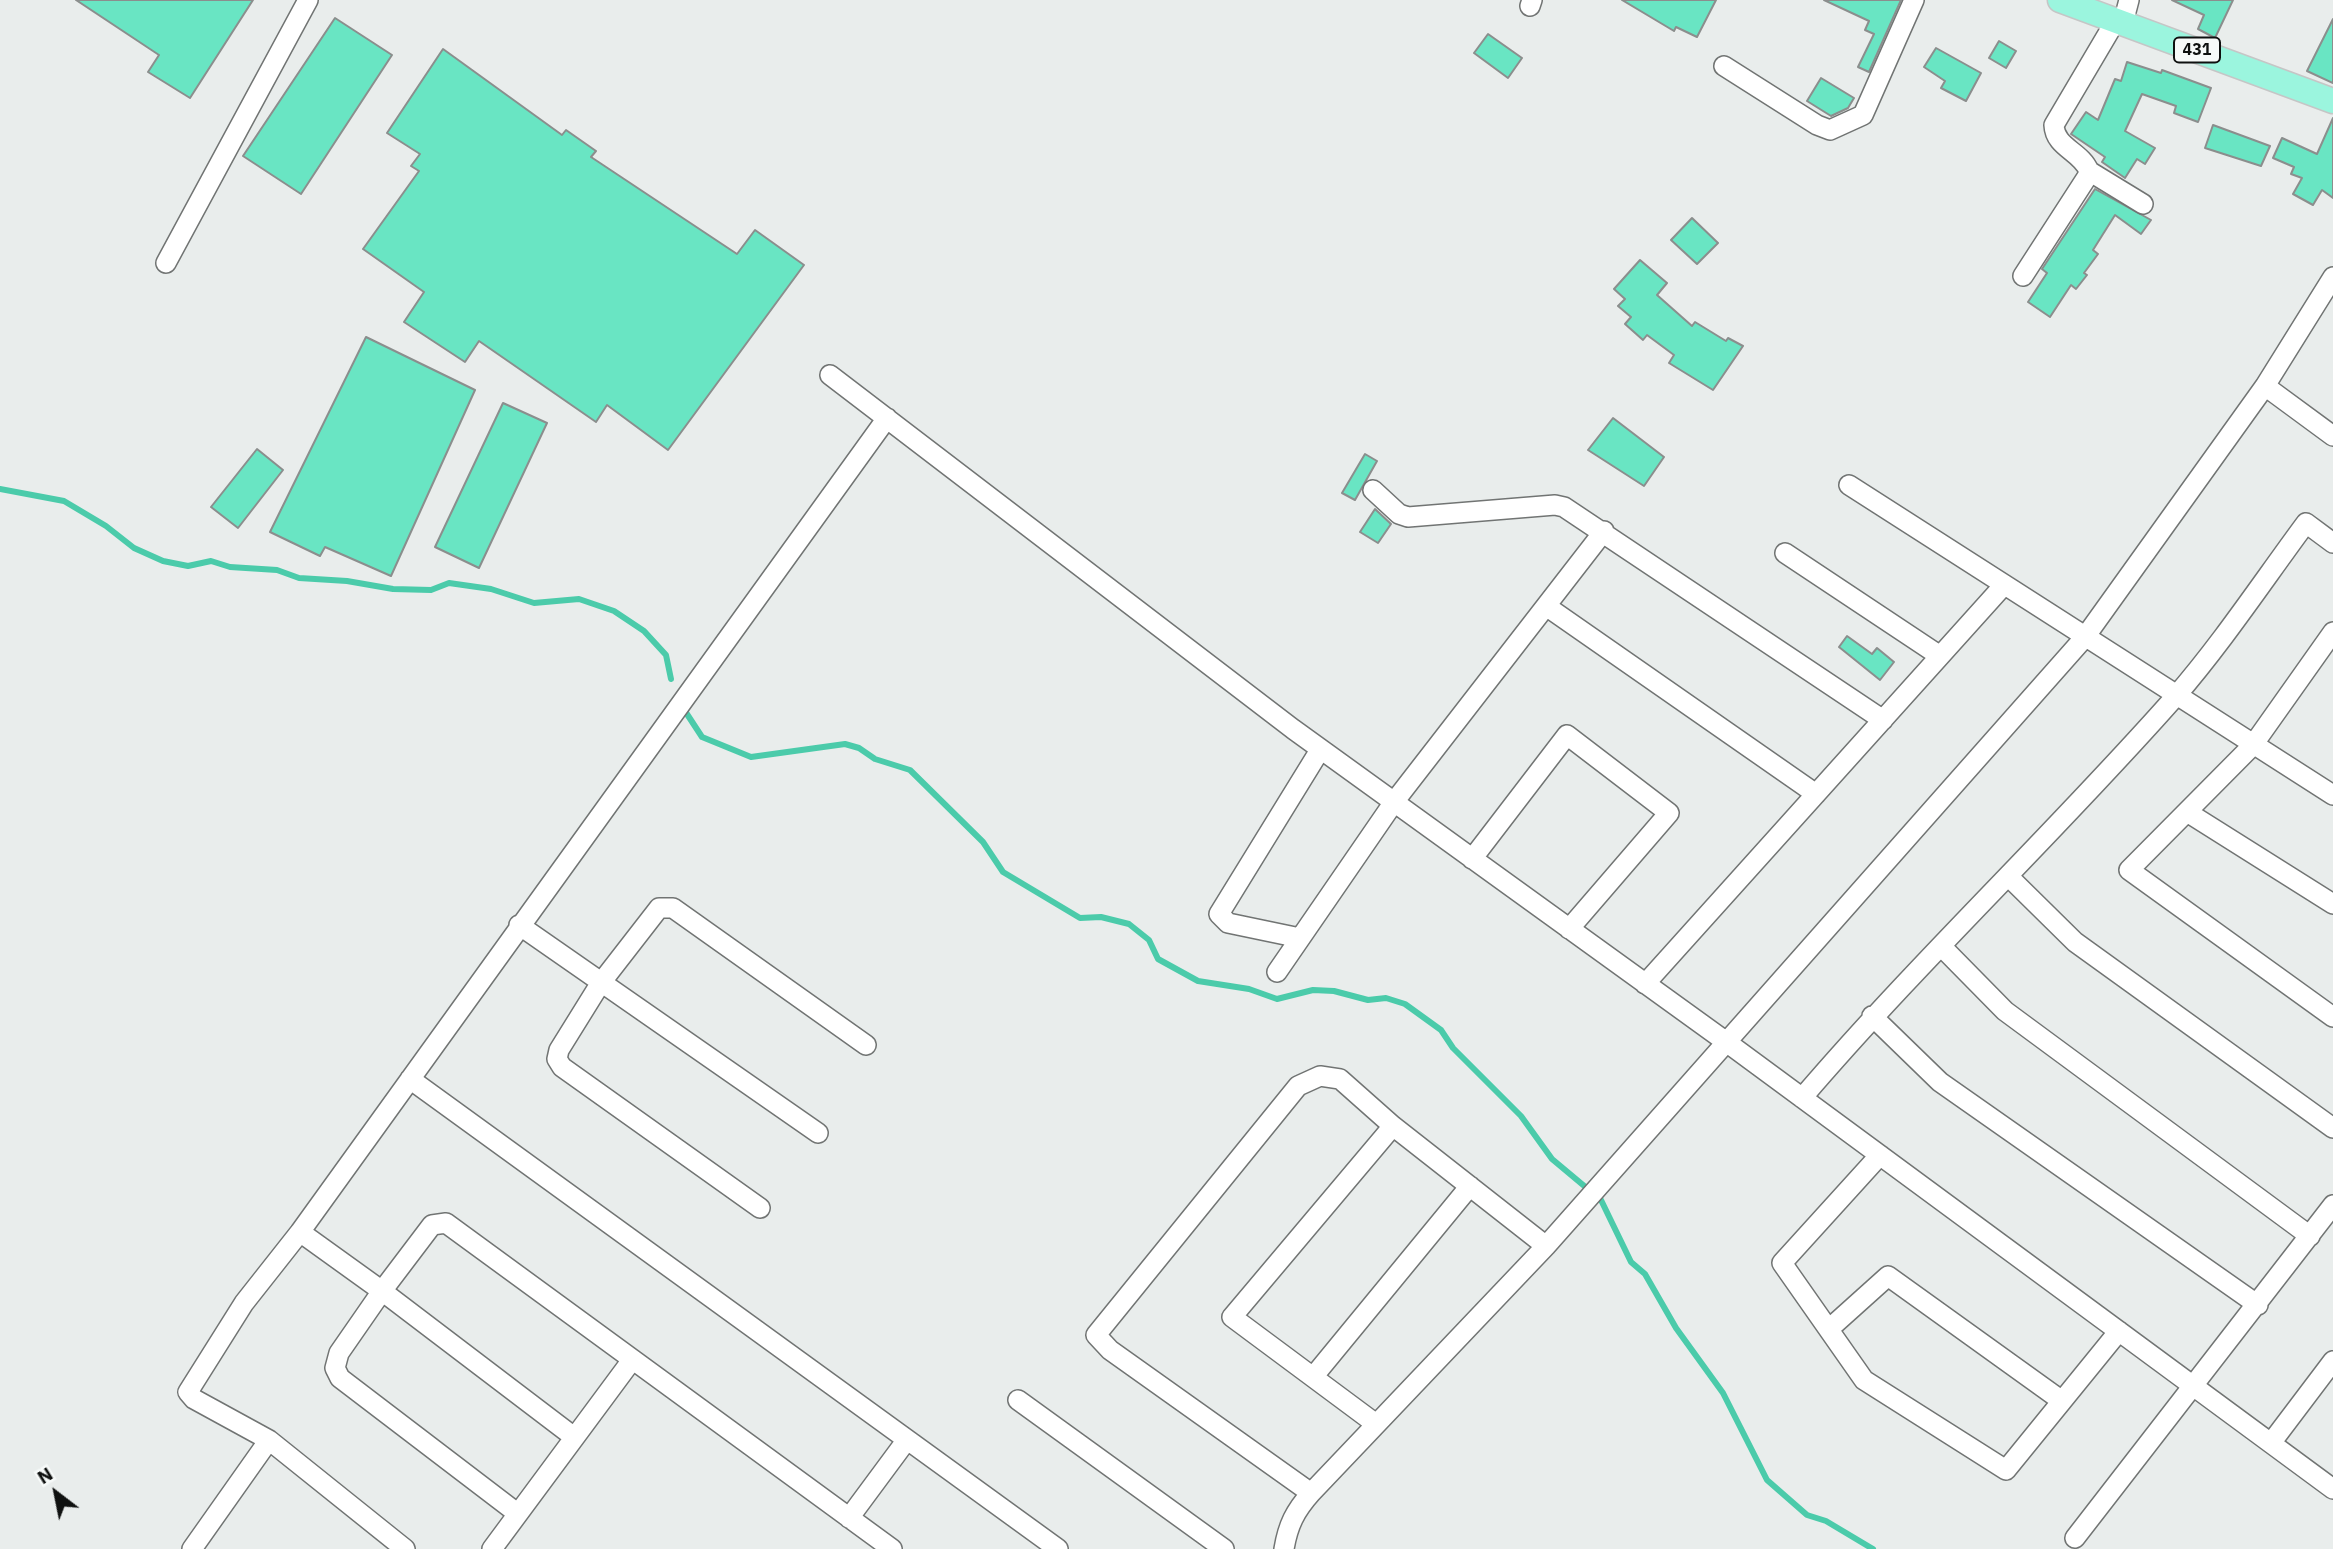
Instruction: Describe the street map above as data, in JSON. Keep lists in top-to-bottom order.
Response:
{
  "streets": {
    "main road": ["431"]
  },
  "north": "top left"
}
